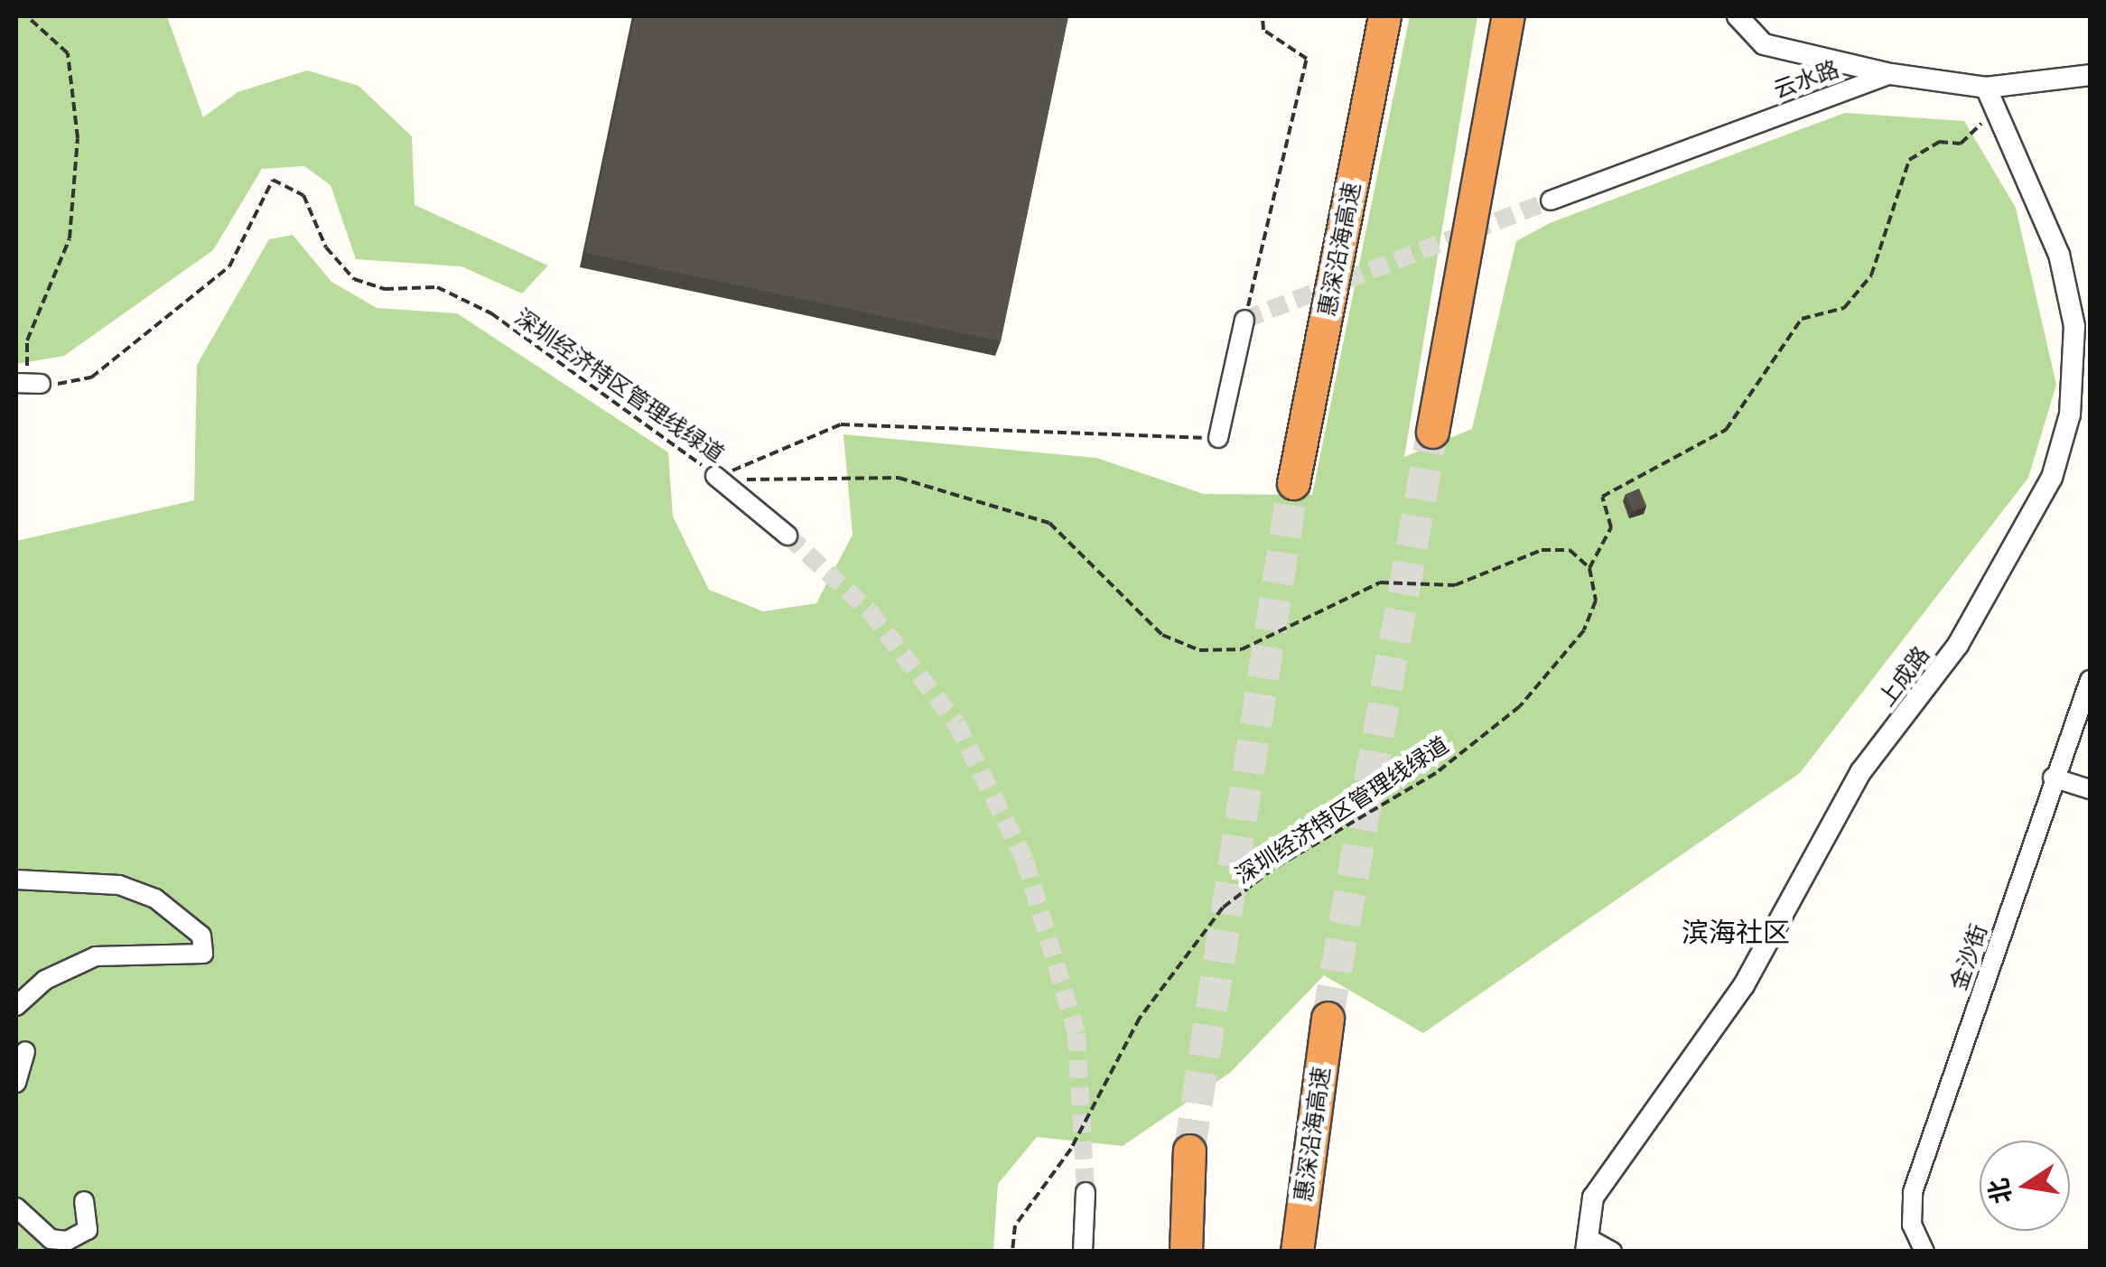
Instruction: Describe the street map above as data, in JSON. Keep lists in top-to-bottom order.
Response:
{
  "streets": {
    "highway": ["惠深沿海高速"],
    "street": ["云水路", "上成路", "金沙街"],
    "path": ["深圳经济特区管理线绿道"]
  },
  "crossings": [
    ["云水路", "上成路"]
  ],
  "districts": ["滨海社区"],
  "north": "left"
}
